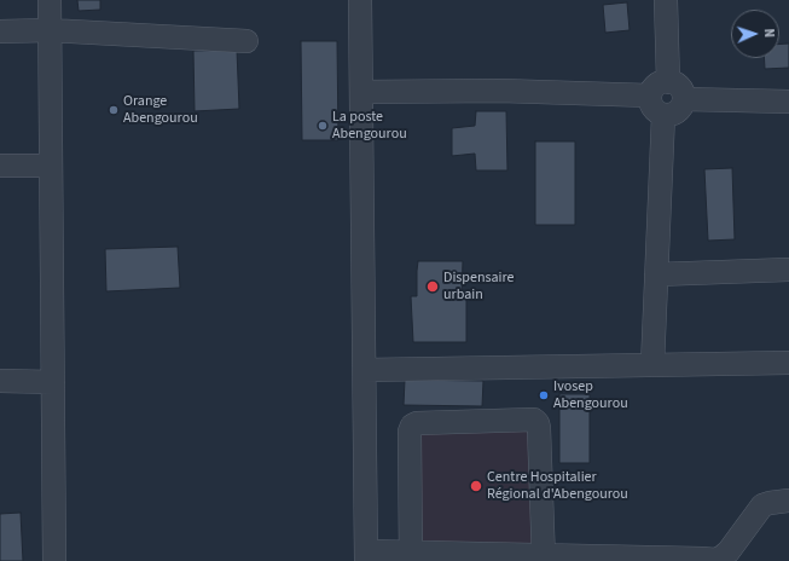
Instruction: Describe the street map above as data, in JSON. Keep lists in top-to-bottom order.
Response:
{
  "places": [
    "Orange Abengourou",
    "La poste Abengourou",
    "Dispensaire urbain",
    "Ivosep Abengourou",
    "Centre Hospitalier Régional d'Abengourou"
  ],
  "north": "right"
}
